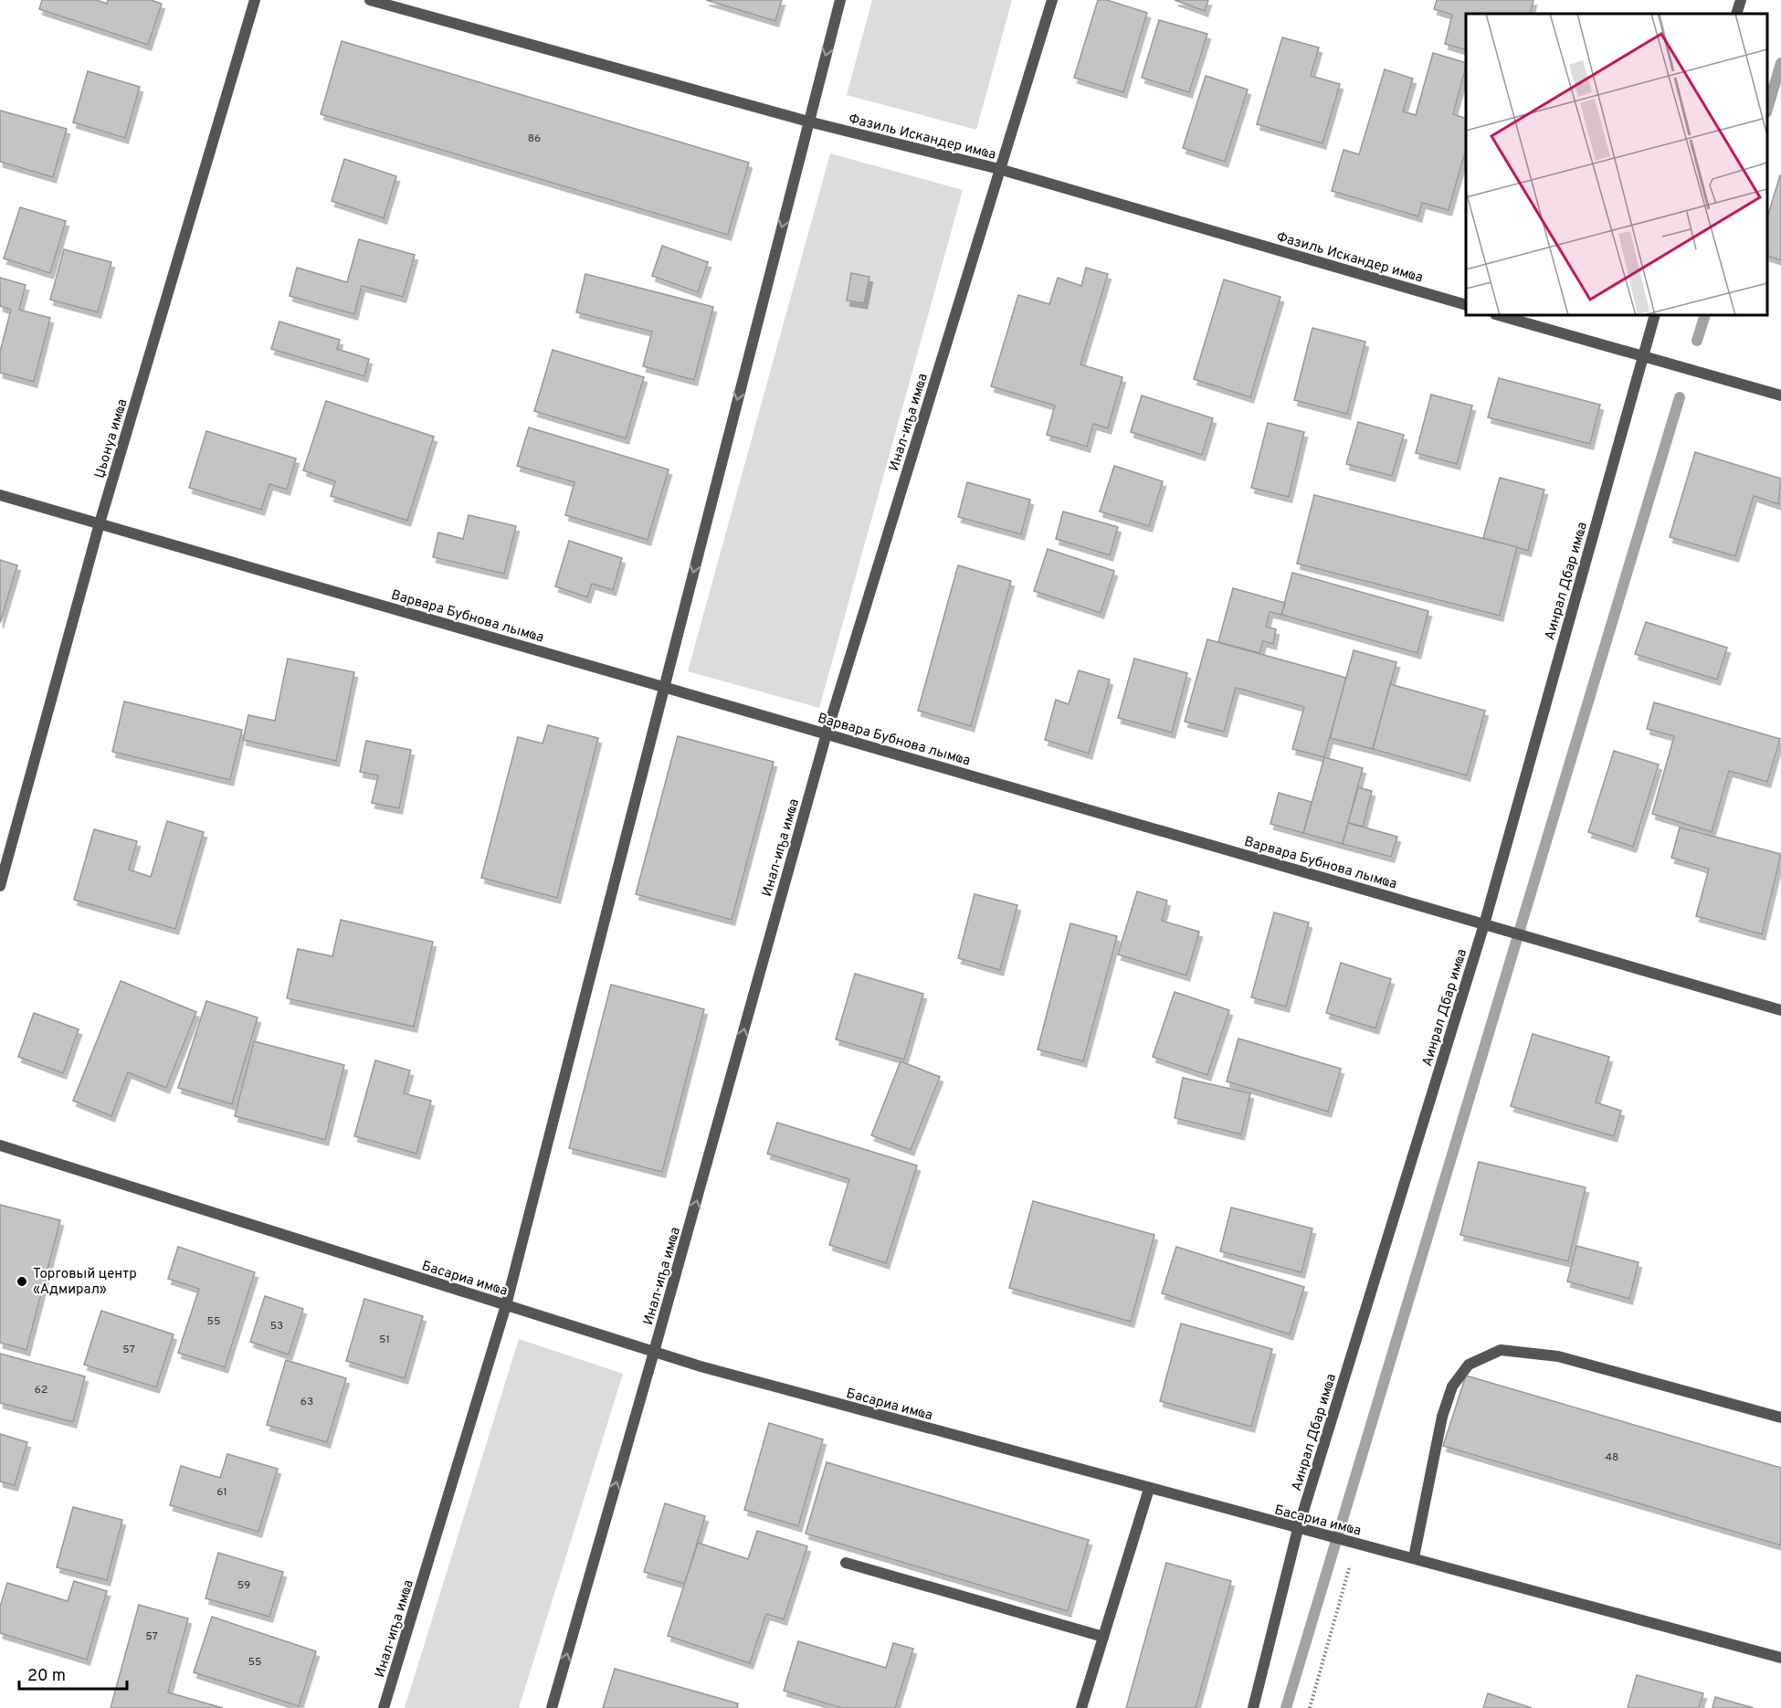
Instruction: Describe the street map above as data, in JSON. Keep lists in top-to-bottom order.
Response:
{
  "streets": {
    "street": [
      "Фазиль Искандер имҩа",
      "Инал-иҧа имҩа",
      "Џьонуа имҩа",
      "Аинрал Дбар имҩа",
      "Варвара Бубнова лымҩа",
      "Басариа имҩа"
    ]
  },
  "crossings": [
    ["Фазиль Искандер имҩа", "Инал-иҧа имҩа"],
    ["Инал-иҧа имҩа", "Варвара Бубнова лымҩа"],
    ["Инал-иҧа имҩа", "Басариа имҩа"],
    ["Џьонуа имҩа", "Варвара Бубнова лымҩа"],
    ["Аинрал Дбар имҩа", "Варвара Бубнова лымҩа"],
    ["Аинрал Дбар имҩа", "Басариа имҩа"]
  ],
  "places": ["Торговый центр «Адмирал»"],
  "house_numbers": [
    "86",
    "55",
    "53",
    "51",
    "57",
    "62",
    "63",
    "48",
    "61",
    "59",
    "57",
    "55"
  ],
  "scale_bar": "20 m"
}
